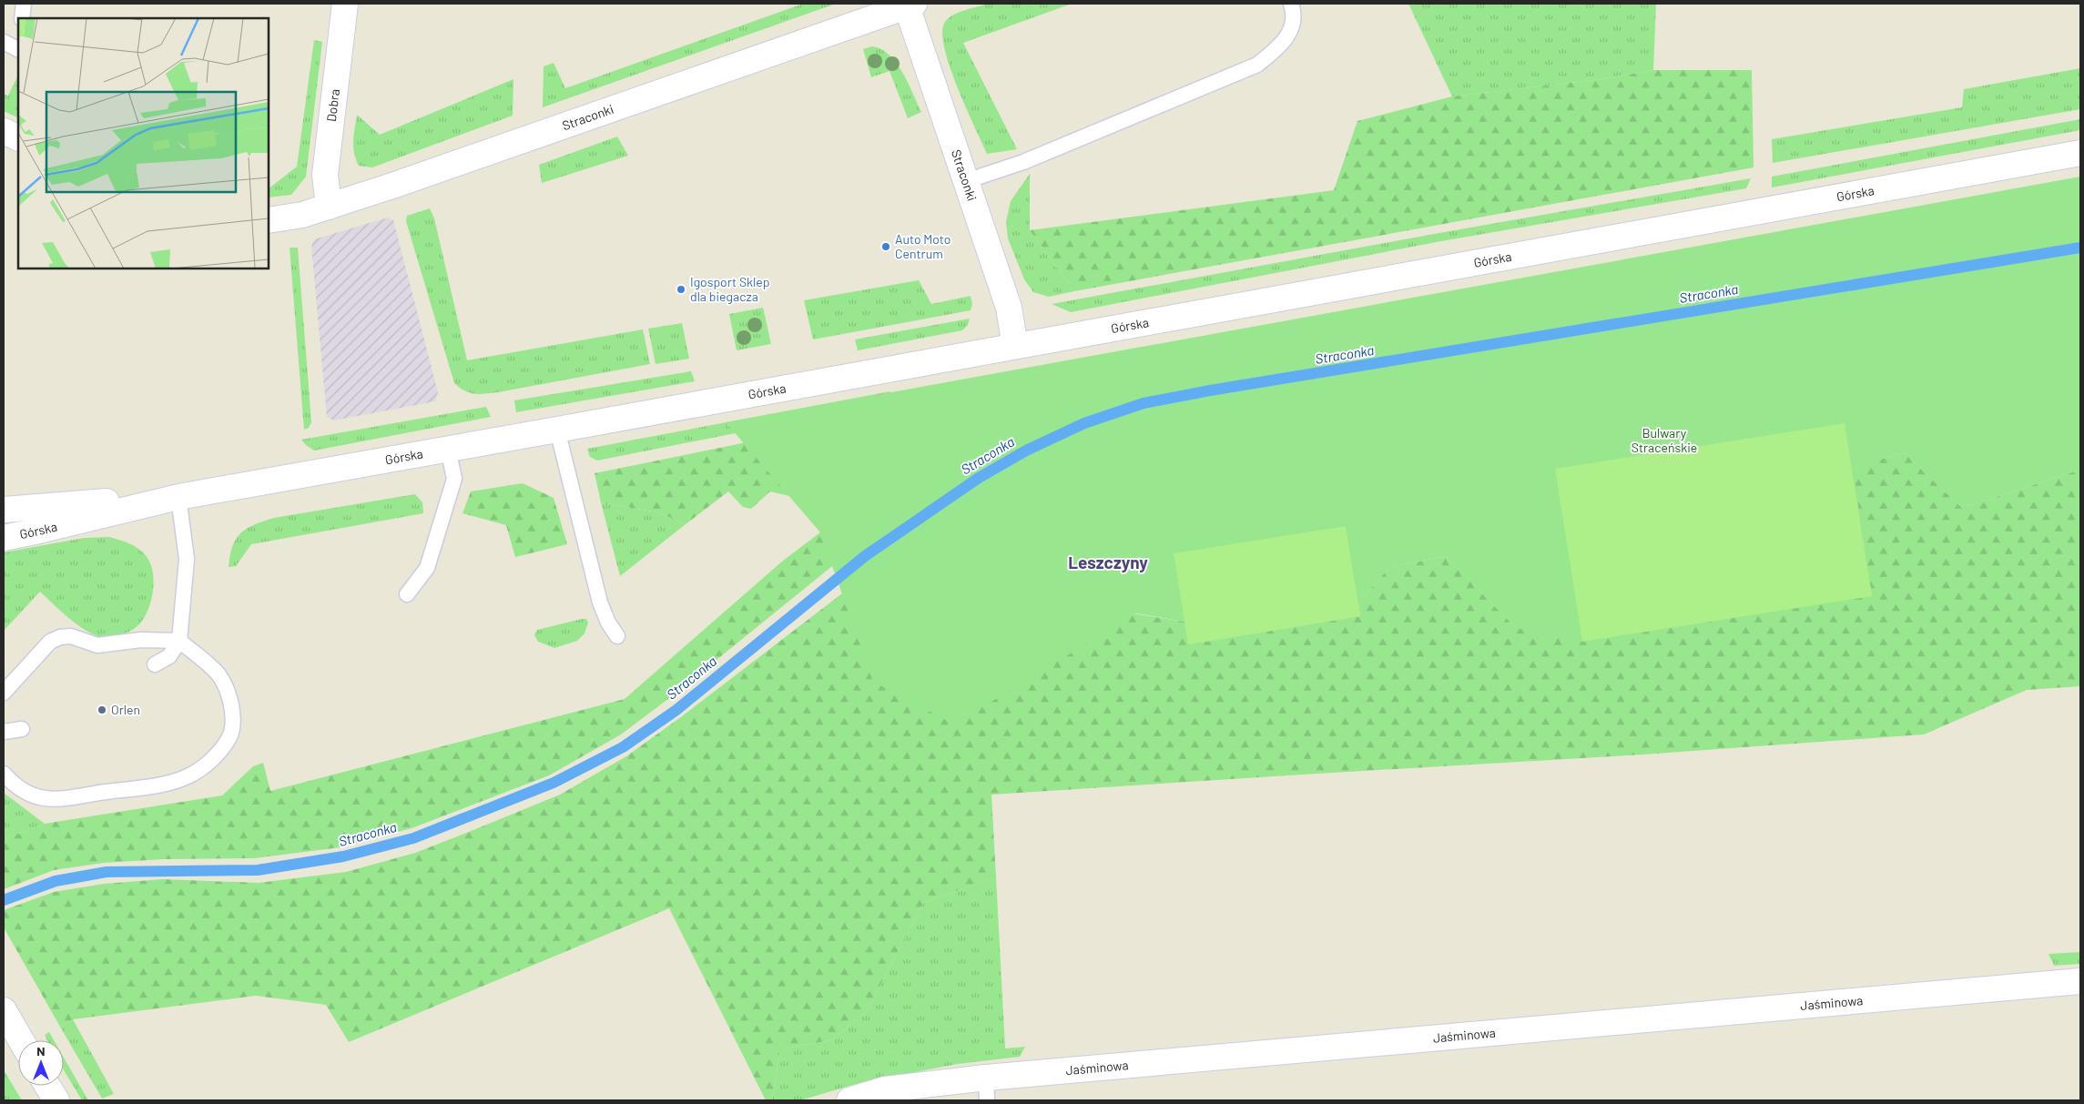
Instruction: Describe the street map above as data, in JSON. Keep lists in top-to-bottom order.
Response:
{
  "streets": {
    "street": [
      "Dobra",
      "Straconki",
      "Górska",
      "Jaśminowa"
    ]
  },
  "crossings": [
    ["Dobra", "Straconki"],
    ["Straconki", "Górska"]
  ],
  "districts": ["Leszczyny"],
  "water": ["Straconka"],
  "parks": ["Bulwary Straceńskie"],
  "places": ["Auto Moto Centrum", "Igosport Sklep dla biegacza", "Orlen"],
  "north": "top"
}
